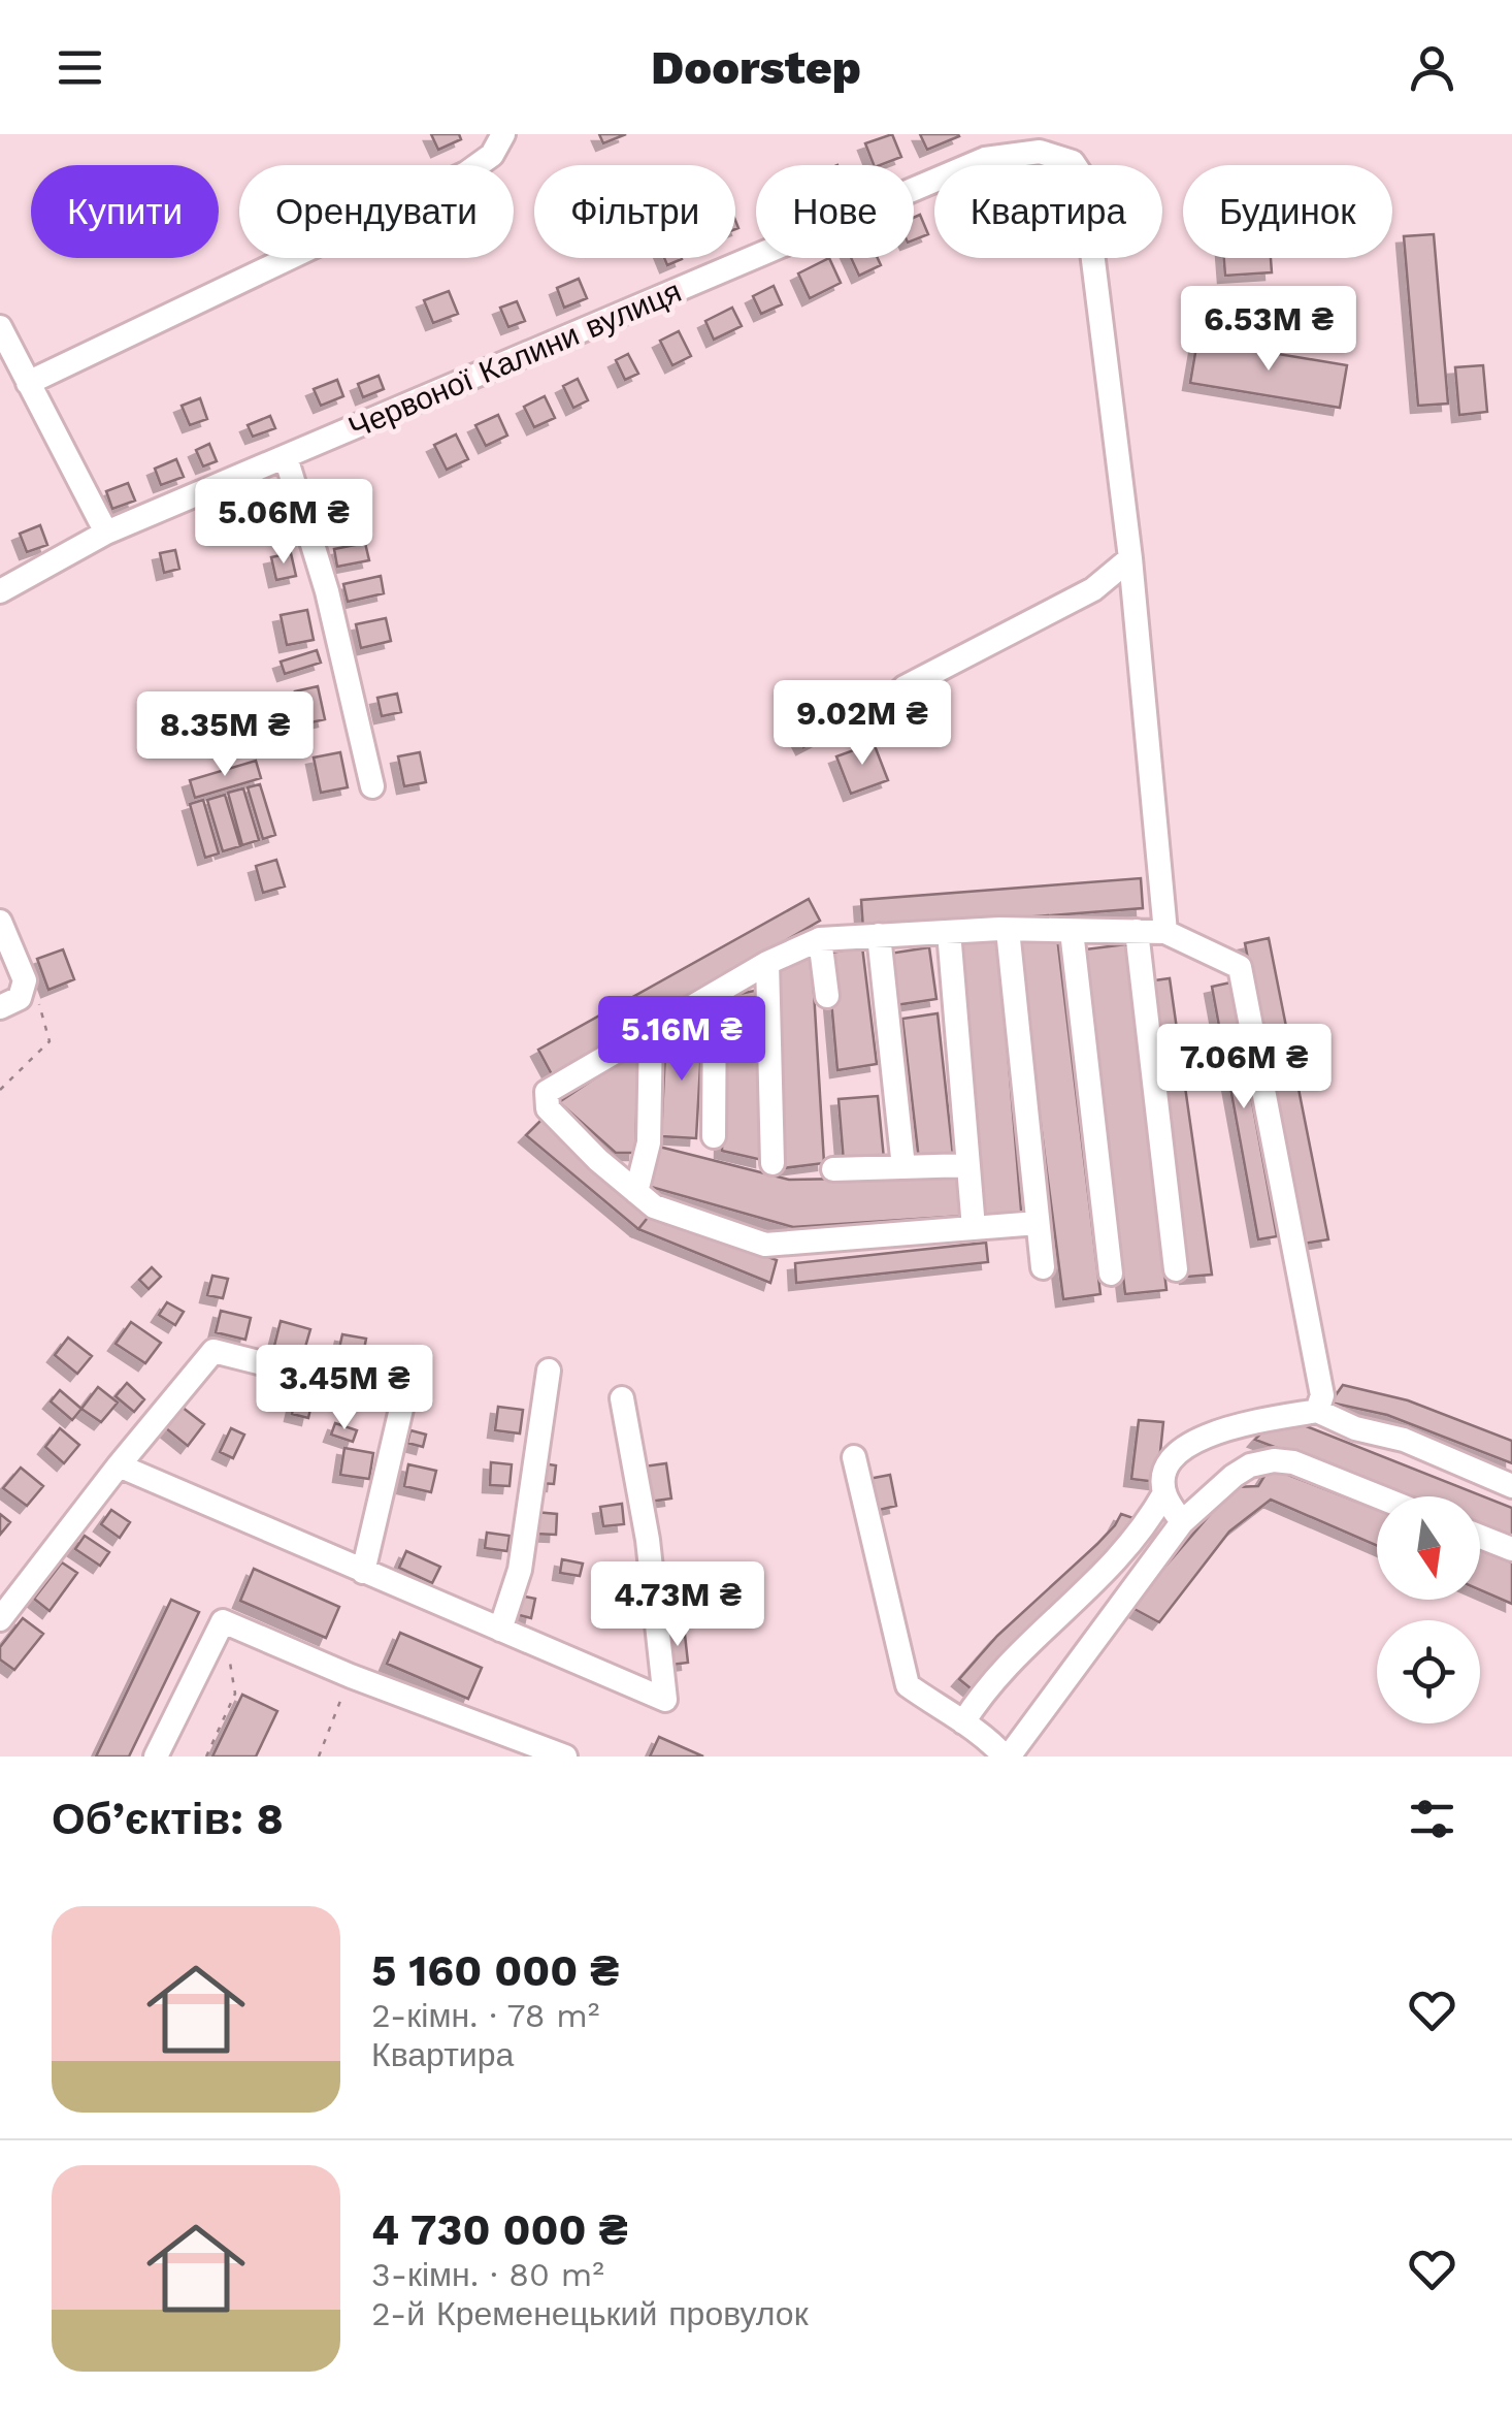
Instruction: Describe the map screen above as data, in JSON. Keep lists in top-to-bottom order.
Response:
{
  "streets": {
    "street": ["Червоної Калини вулиця"]
  },
  "north": "bottom",
  "page": {
    "header": "Doorstep",
    "chip": [
      "Купити",
      "Орендувати",
      "Фільтри",
      "Нове",
      "Квартира",
      "Будинок"
    ],
    "price": [
      "6.53M ₴",
      "5.06M ₴",
      "9.02M ₴",
      "8.35M ₴",
      "5.16M ₴",
      "7.06M ₴",
      "3.45M ₴",
      "4.73M ₴"
    ],
    "heading": "Об’єктів: 8",
    "list": [
      {
        "name": "5 160 000 ₴",
        "note": "2-кімн. · 78 m² · Квартира"
      },
      {
        "name": "4 730 000 ₴",
        "note": "3-кімн. · 80 m² · 2-й Кременецький провулок"
      }
    ]
  }
}
